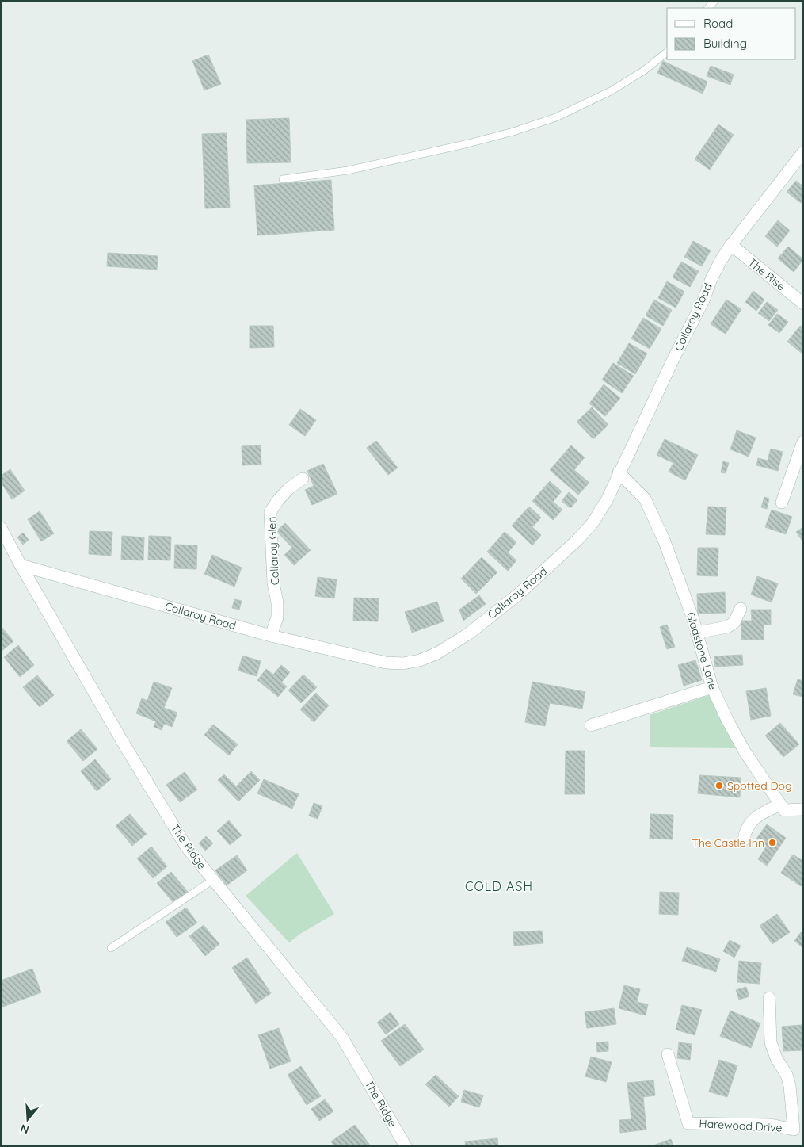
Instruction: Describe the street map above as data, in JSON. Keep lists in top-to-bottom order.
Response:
{
  "streets": {
    "street": [
      "The Rise",
      "Collaroy Road",
      "Collaroy Glen",
      "Gladstone Lane",
      "The Ridge",
      "Harewood Drive"
    ]
  },
  "crossings": [
    ["The Rise", "Collaroy Road"],
    ["Collaroy Road", "Collaroy Glen"],
    ["Collaroy Road", "Gladstone Lane"],
    ["Collaroy Road", "The Ridge"]
  ],
  "districts": ["COLD ASH"],
  "places": ["Spotted Dog", "The Castle Inn"],
  "legend": ["Road", "Building"],
  "north": "bottom"
}
